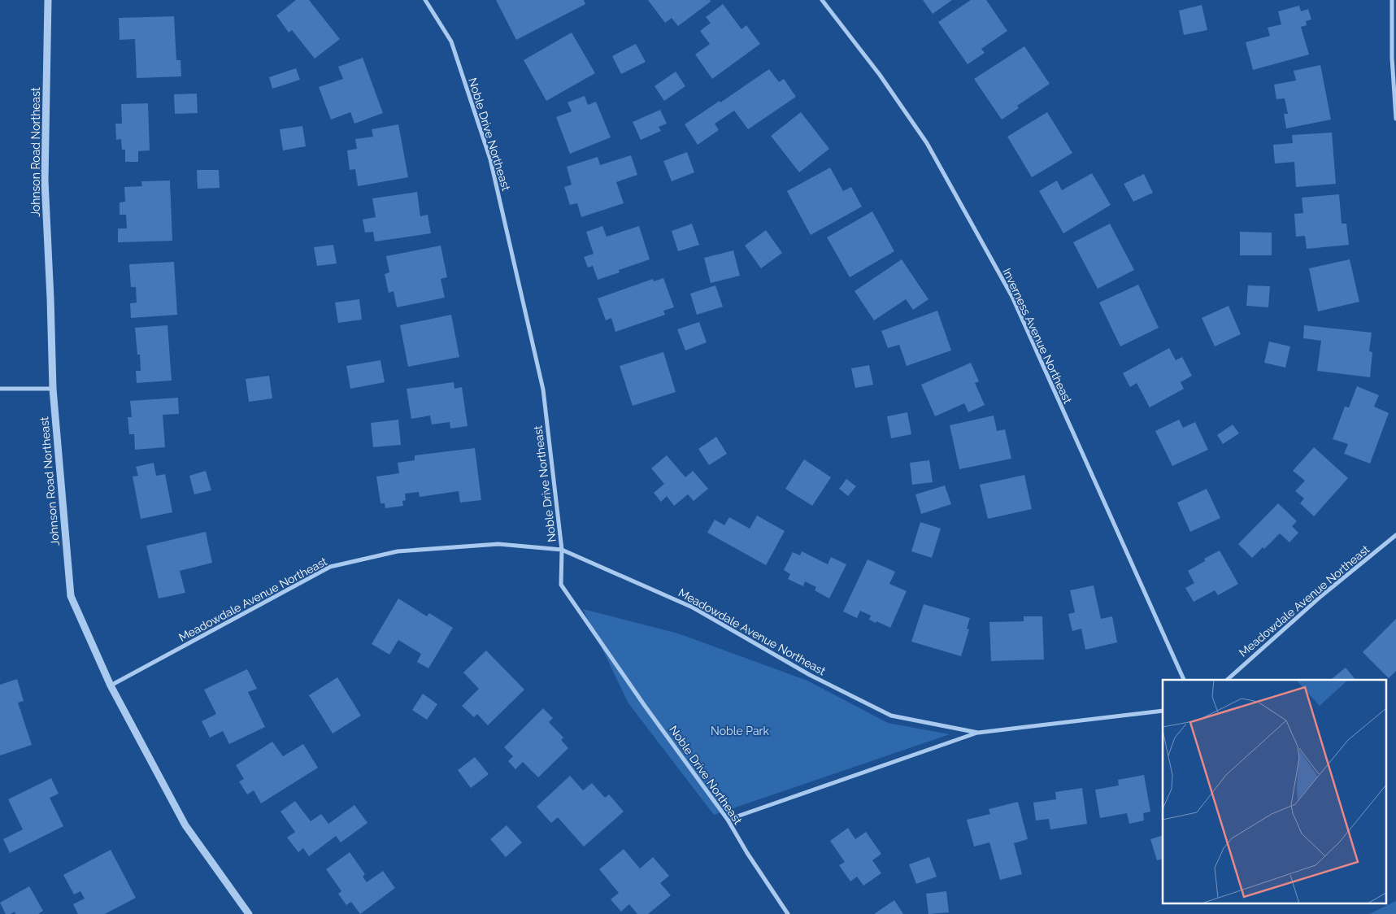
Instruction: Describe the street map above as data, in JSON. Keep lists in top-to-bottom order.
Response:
{
  "streets": {
    "street": [
      "Noble Drive Northeast",
      "Johnson Road Northeast",
      "Inverness Avenue Northeast",
      "Meadowdale Avenue Northeast"
    ]
  },
  "crossings": [
    ["Noble Drive Northeast", "Meadowdale Avenue Northeast"],
    ["Johnson Road Northeast", "Meadowdale Avenue Northeast"]
  ],
  "parks": ["Noble Park"]
}
